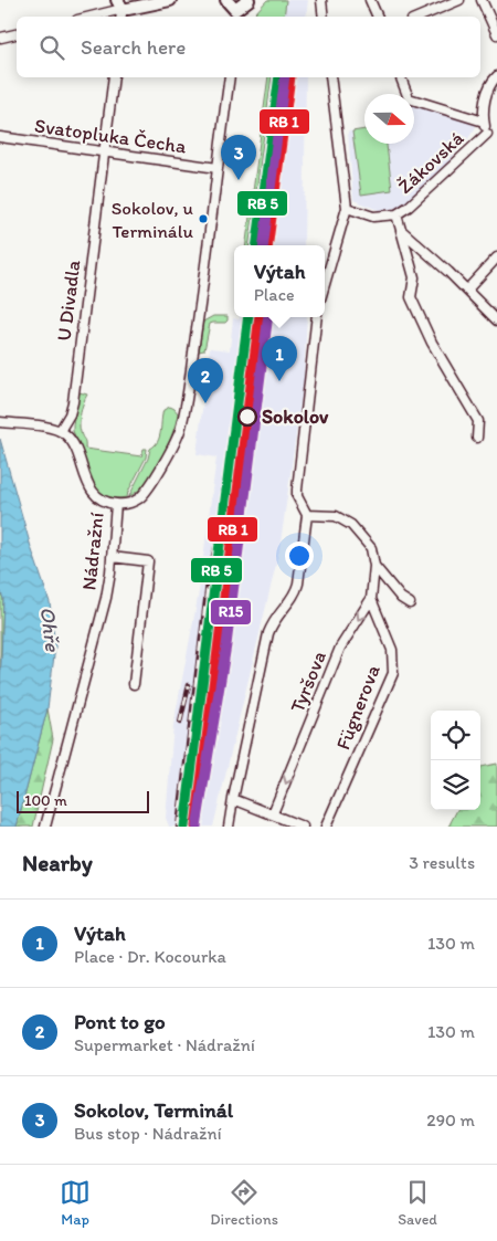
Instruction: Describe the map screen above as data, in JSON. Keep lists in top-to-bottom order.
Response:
{
  "streets": {
    "street": [
      "Svatopluka Čecha",
      "Žákovská",
      "U Divadla",
      "Nádražní",
      "Tyršova",
      "Fügnerova"
    ]
  },
  "crossings": [
    ["Svatopluka Čecha", "U Divadla"],
    ["Svatopluka Čecha", "Nádražní"],
    ["Tyršova", "Fügnerova"]
  ],
  "water": ["Ohře"],
  "places": ["Sokolov, u Terminálu", "Sokolov"],
  "lines": ["transit line R15"],
  "scale_bar": "100 m",
  "north": "right",
  "page": {
    "search": "Search here",
    "pins": ["3", "1", "2"],
    "popup": ["Výtah", "Place"],
    "scale": "100 m",
    "heading": ["Nearby", "3 results"],
    "list": [
      {
        "mark": "1",
        "name": "Výtah",
        "note": "Place · Dr. Kocourka",
        "value": "130 m"
      },
      {
        "mark": "2",
        "name": "Pont to go",
        "note": "Supermarket · Nádražní",
        "value": "130 m"
      },
      {
        "mark": "3",
        "name": "Sokolov, Terminál",
        "note": "Bus stop · Nádražní",
        "value": "290 m"
      }
    ],
    "nav": ["Map", "Directions", "Saved"]
  }
}
